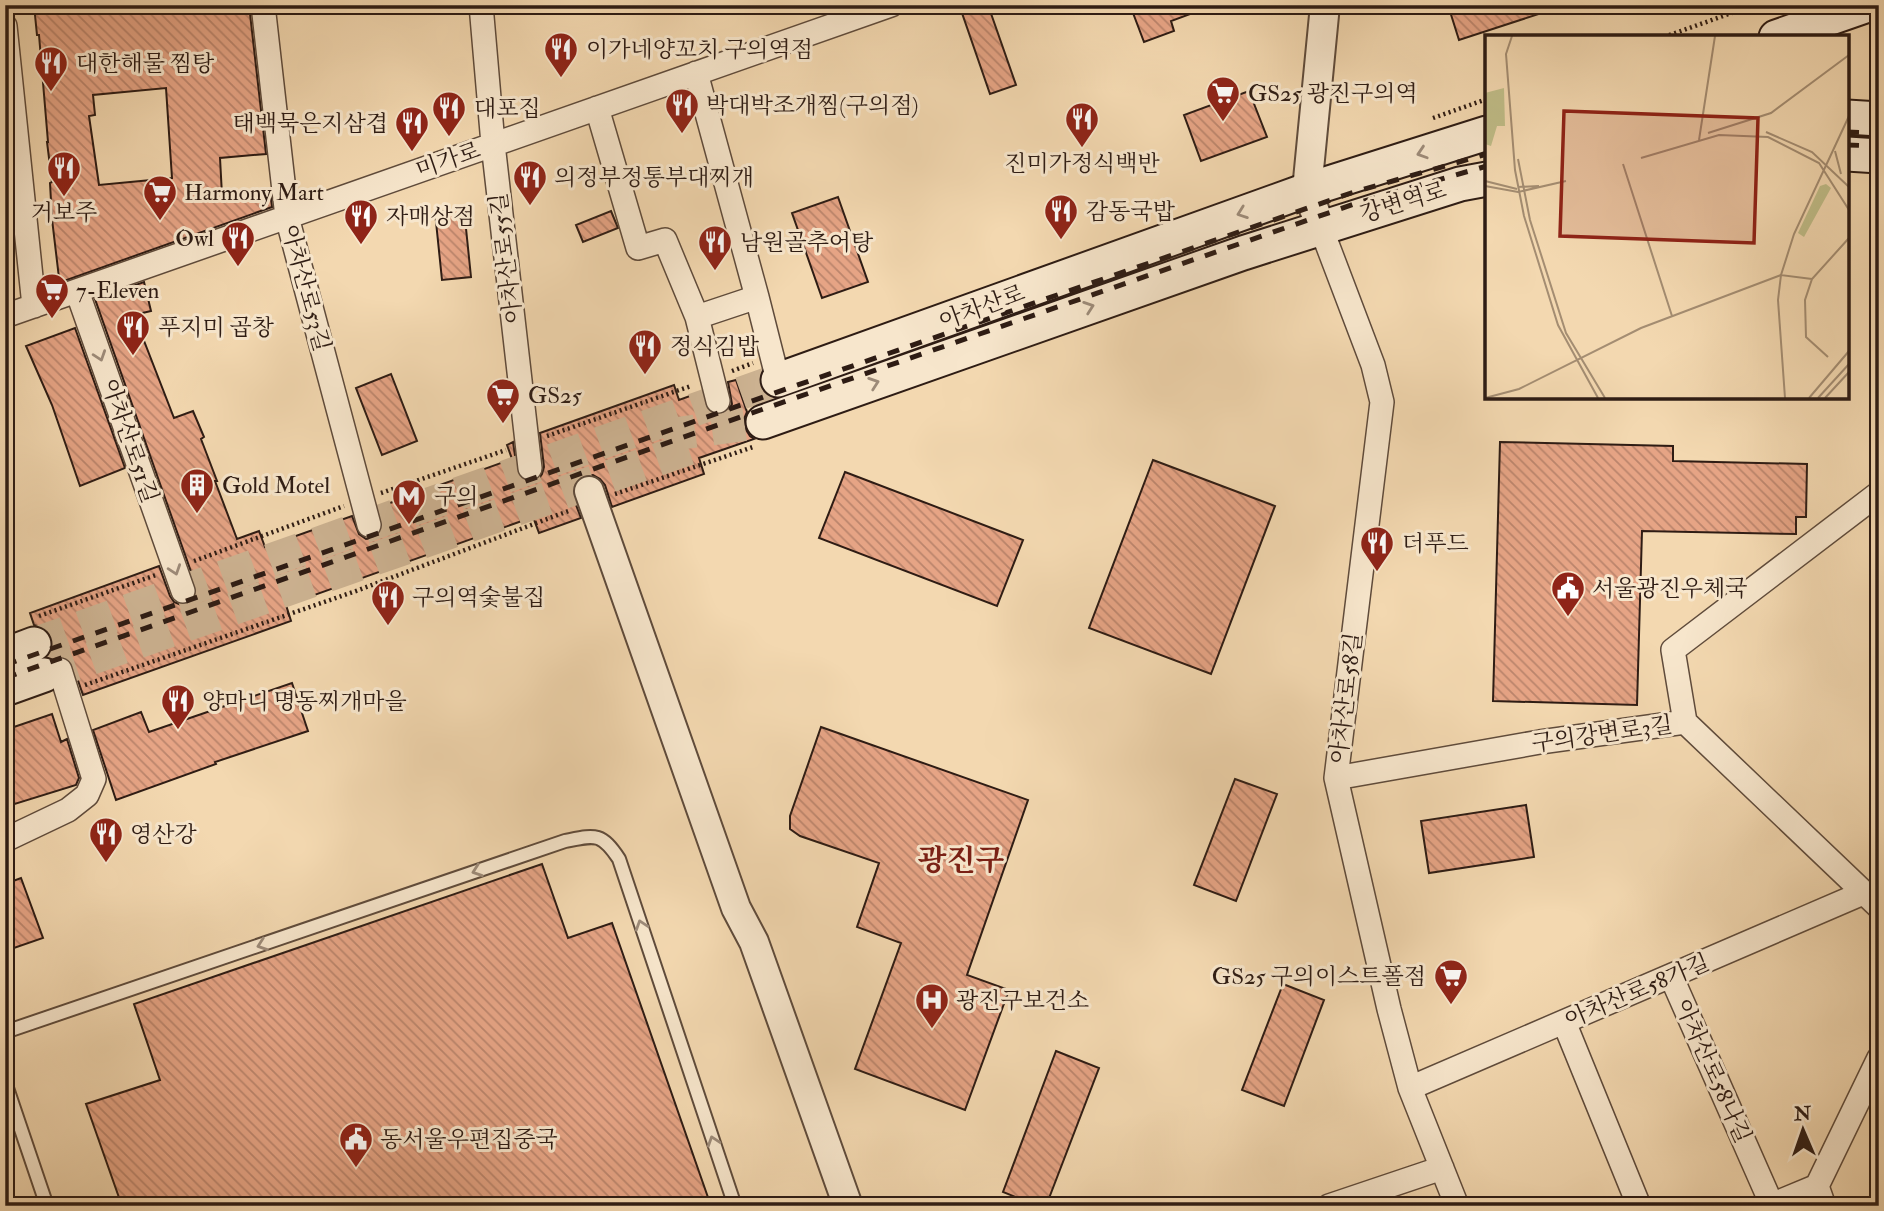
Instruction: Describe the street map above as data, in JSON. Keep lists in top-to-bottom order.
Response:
{
  "streets": {
    "main road": ["강변역로", "아차산로"],
    "street": [
      "미가로",
      "아차산로55길",
      "아차산로53길",
      "아차산로51길",
      "아차산로58길",
      "구의강변로3길",
      "아차산로58가길",
      "아차산로58나길"
    ]
  },
  "crossings": [
    ["미가로", "아차산로55길"],
    ["미가로", "아차산로53길"],
    ["미가로", "아차산로51길"],
    ["강변역로", "아차산로"],
    ["강변역로", "아차산로58길"],
    ["아차산로", "아차산로58길"],
    ["아차산로58길", "구의강변로3길"],
    ["아차산로58길", "아차산로58가길"],
    ["구의강변로3길", "아차산로58가길"],
    ["아차산로58가길", "아차산로58나길"]
  ],
  "one_way": ["아차산로51길"],
  "districts": ["광진구"],
  "places": {
    "restaurant": [
      "이가네양꼬치 구의역점",
      "대한해물 찜탕",
      "박대박조개찜(구의점)",
      "대포집",
      "진미가정식백반",
      "태백묵은지삼겹",
      "거보주",
      "의정부정통부대찌개",
      "감동국밥",
      "자매상점",
      "Owl",
      "남원골추어탕",
      "푸지미 곱창",
      "정식김밥",
      "더푸드",
      "구의역숯불집",
      "양마니 명동찌개마을",
      "영산강"
    ],
    "supermarket": [
      "GS25 광진구의역",
      "Harmony Mart",
      "7-Eleven",
      "GS25",
      "GS25 구의이스트폴점"
    ],
    "building": ["Gold Motel"],
    "metro station": ["구의"],
    "public building": ["서울광진우체국", "동서울우편집중국"],
    "hospital": ["광진구보건소"]
  },
  "north": "top"
}
